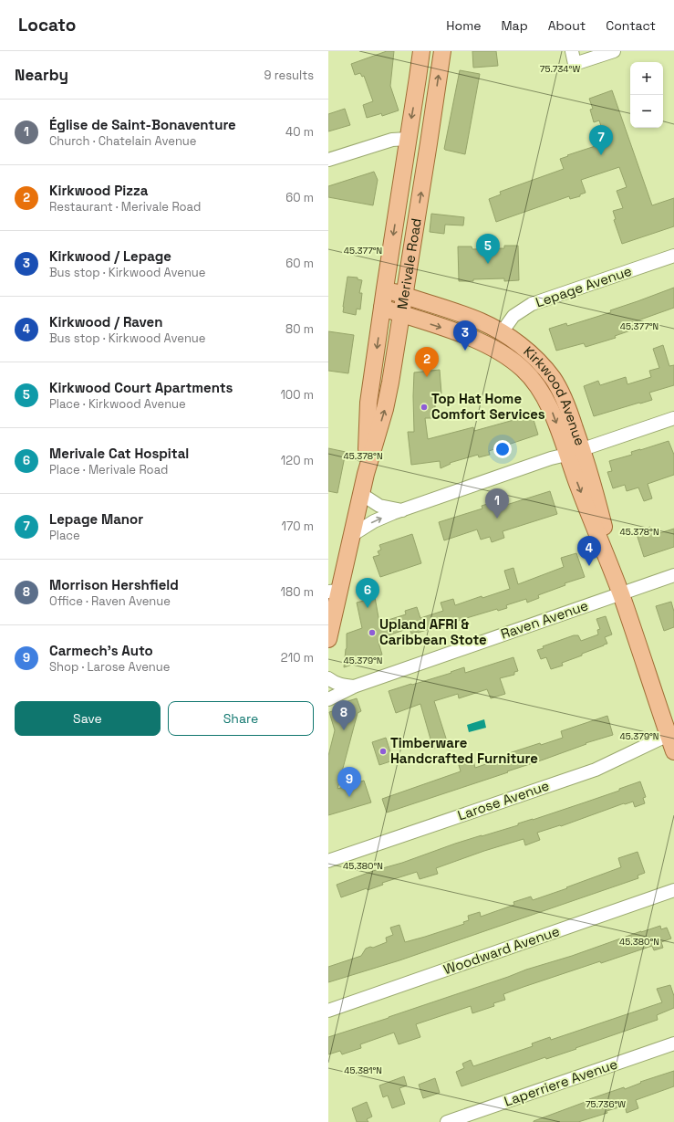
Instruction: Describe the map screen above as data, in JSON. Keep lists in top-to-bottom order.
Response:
{
  "streets": {
    "main road": ["Merivale Road", "Kirkwood Avenue"],
    "street": [
      "Lepage Avenue",
      "Raven Avenue",
      "Larose Avenue",
      "Woodward Avenue",
      "Laperriere Avenue"
    ]
  },
  "crossings": [
    ["Merivale Road", "Kirkwood Avenue"],
    ["Lepage Avenue", "Kirkwood Avenue"],
    ["Kirkwood Avenue", "Raven Avenue"],
    ["Kirkwood Avenue", "Larose Avenue"]
  ],
  "places": ["Top Hat Home Comfort Services", "Upland AFRI & Caribbean Stote", "Timberware Handcrafted Furniture"],
  "page": {
    "header": "Locato",
    "nav": [
      "Home",
      "Map",
      "About",
      "Contact"
    ],
    "heading": ["Nearby", "9 results"],
    "map_buttons": ["+", "−"],
    "list": [
      {
        "mark": "1",
        "name": "Église de Saint-Bonaventure",
        "note": "Church · Chatelain Avenue",
        "value": "40 m"
      },
      {
        "mark": "2",
        "name": "Kirkwood Pizza",
        "note": "Restaurant · Merivale Road",
        "value": "60 m"
      },
      {
        "mark": "3",
        "name": "Kirkwood / Lepage",
        "note": "Bus stop · Kirkwood Avenue",
        "value": "60 m"
      },
      {
        "mark": "4",
        "name": "Kirkwood / Raven",
        "note": "Bus stop · Kirkwood Avenue",
        "value": "80 m"
      },
      {
        "mark": "5",
        "name": "Kirkwood Court Apartments",
        "note": "Place · Kirkwood Avenue",
        "value": "100 m"
      },
      {
        "mark": "6",
        "name": "Merivale Cat Hospital",
        "note": "Place · Merivale Road",
        "value": "120 m"
      },
      {
        "mark": "7",
        "name": "Lepage Manor",
        "note": "Place",
        "value": "170 m"
      },
      {
        "mark": "8",
        "name": "Morrison Hershfield",
        "note": "Office · Raven Avenue",
        "value": "180 m"
      },
      {
        "mark": "9",
        "name": "Carmech's Auto",
        "note": "Shop · Larose Avenue",
        "value": "210 m"
      }
    ],
    "pins": [
      "7",
      "5",
      "3",
      "2",
      "1",
      "4",
      "6",
      "8",
      "9"
    ],
    "buttons": ["Save", "Share"]
  },
  "coordinates": [
    "75.734°W",
    "45.377°N",
    "45.378°N",
    "45.379°N",
    "45.380°N",
    "45.381°N",
    "75.736°W"
  ]
}
